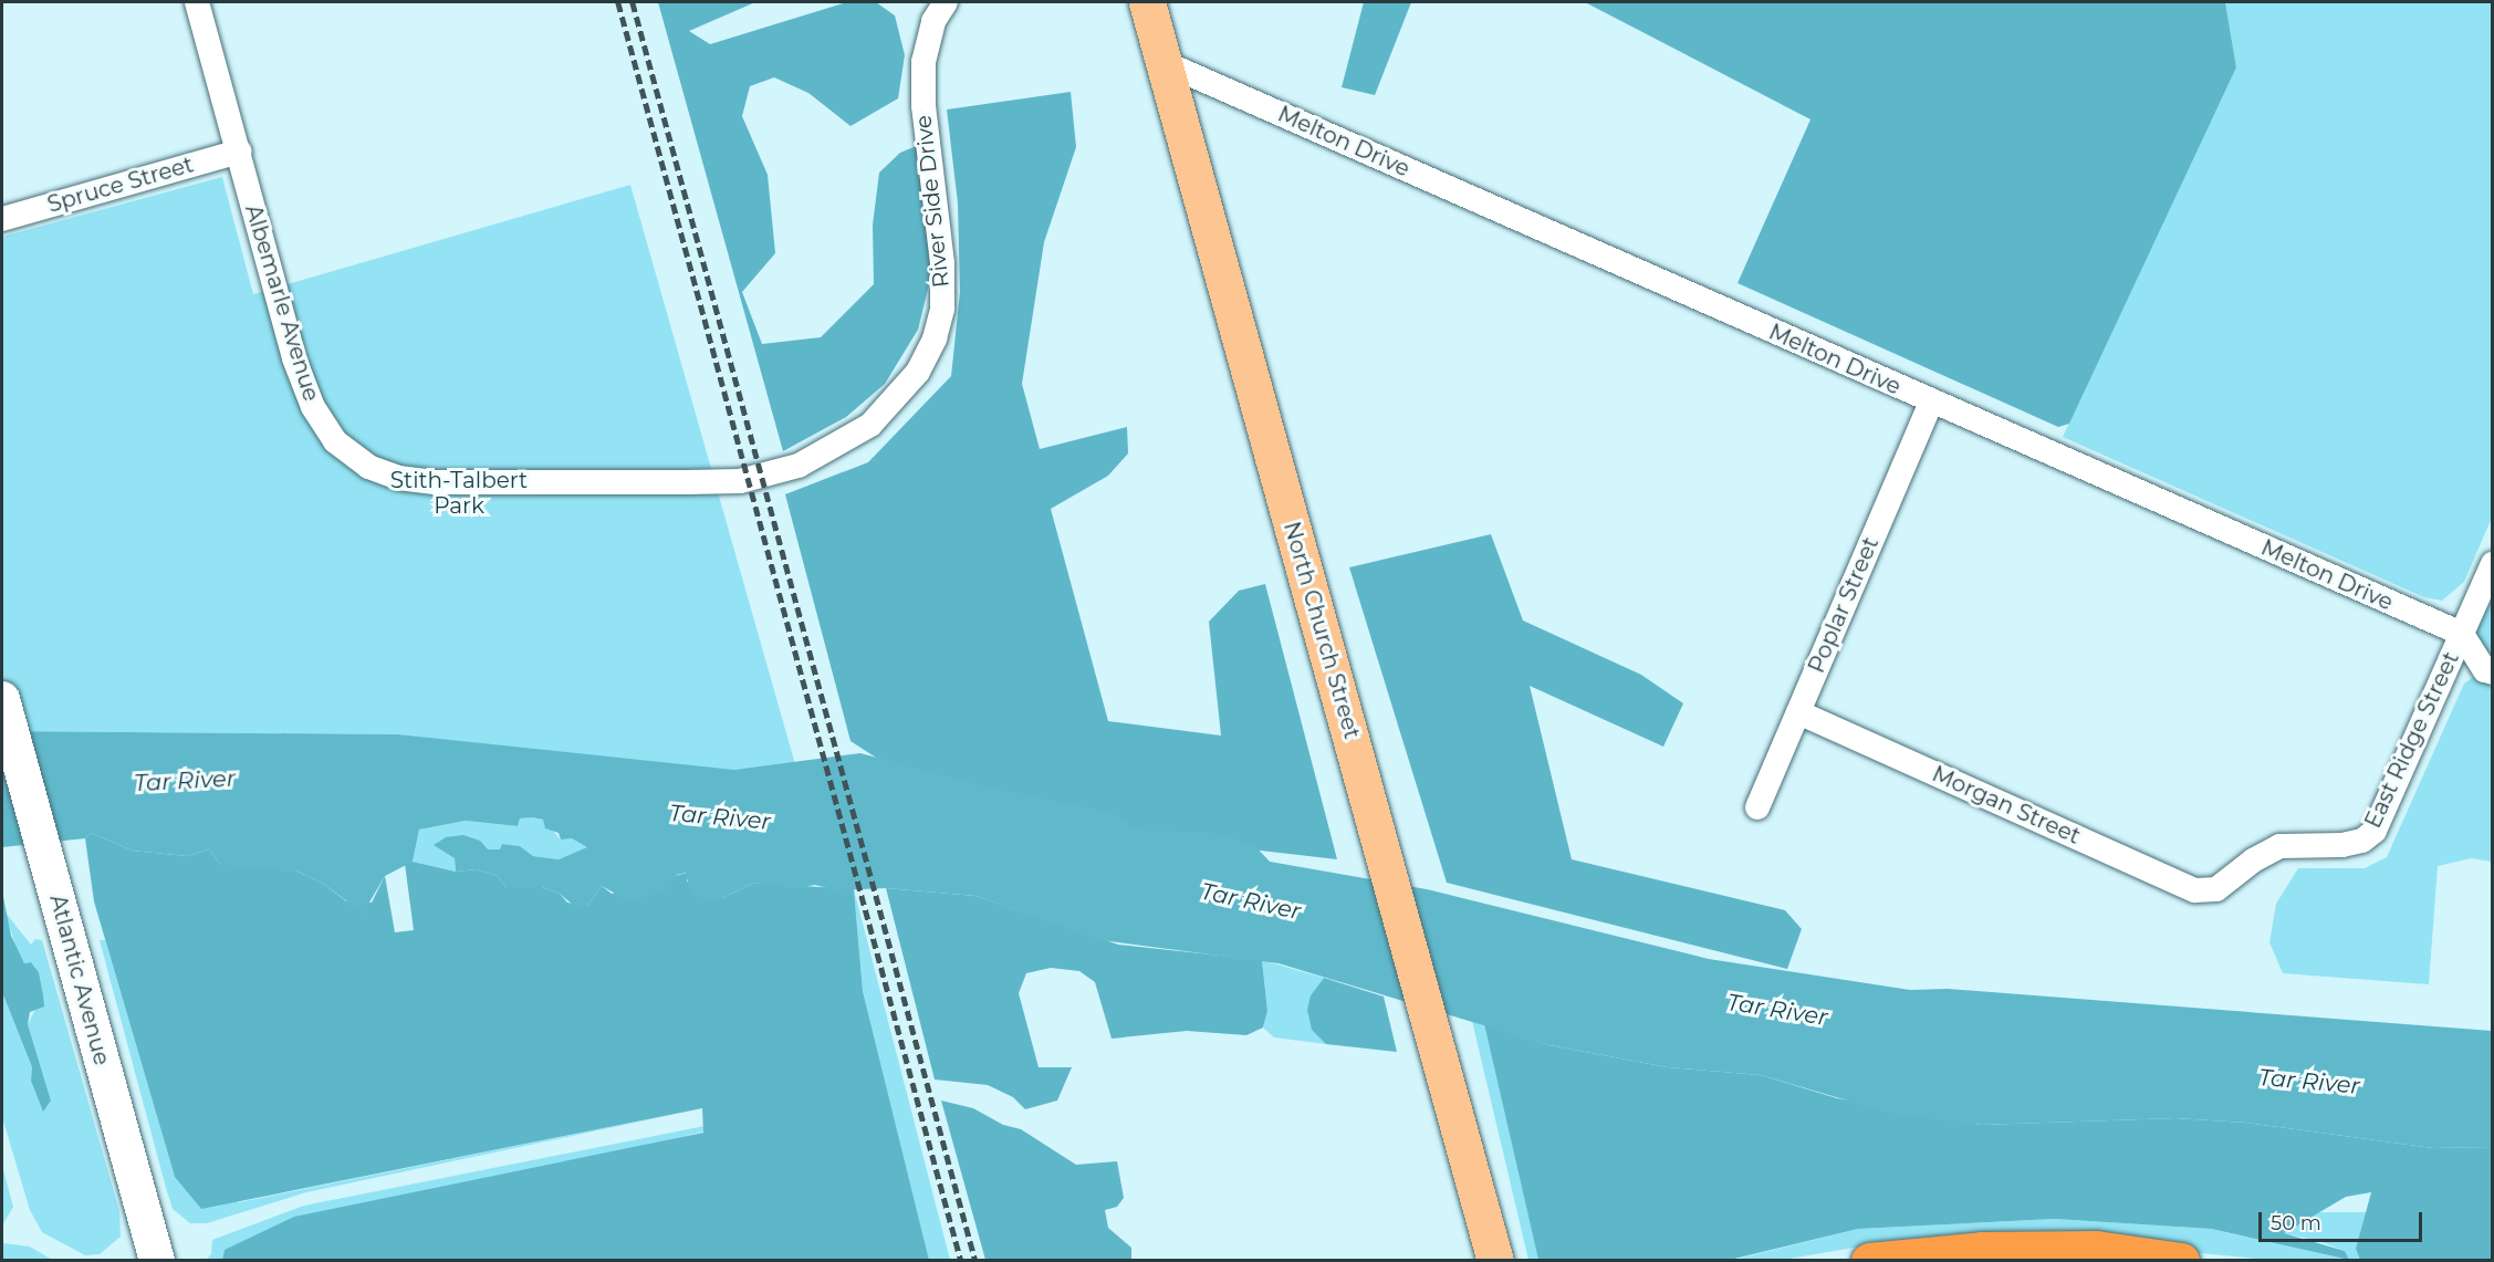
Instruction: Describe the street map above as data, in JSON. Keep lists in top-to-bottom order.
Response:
{
  "streets": {
    "main road": ["North Church Street", "Atlantic Avenue"],
    "street": [
      "Melton Drive",
      "Spruce Street",
      "River Side Drive",
      "Albemarle Avenue",
      "Poplar Street",
      "East Ridge Street",
      "Morgan Street"
    ]
  },
  "crossings": [
    ["Melton Drive", "Poplar Street"],
    ["Melton Drive", "North Church Street"],
    ["Melton Drive", "East Ridge Street"],
    ["Spruce Street", "Albemarle Avenue"],
    ["River Side Drive", "Albemarle Avenue"],
    ["Poplar Street", "Morgan Street"],
    ["East Ridge Street", "Morgan Street"]
  ],
  "water": ["Tar River"],
  "parks": ["Stith-Talbert Park"],
  "scale_bar": "50 m"
}
